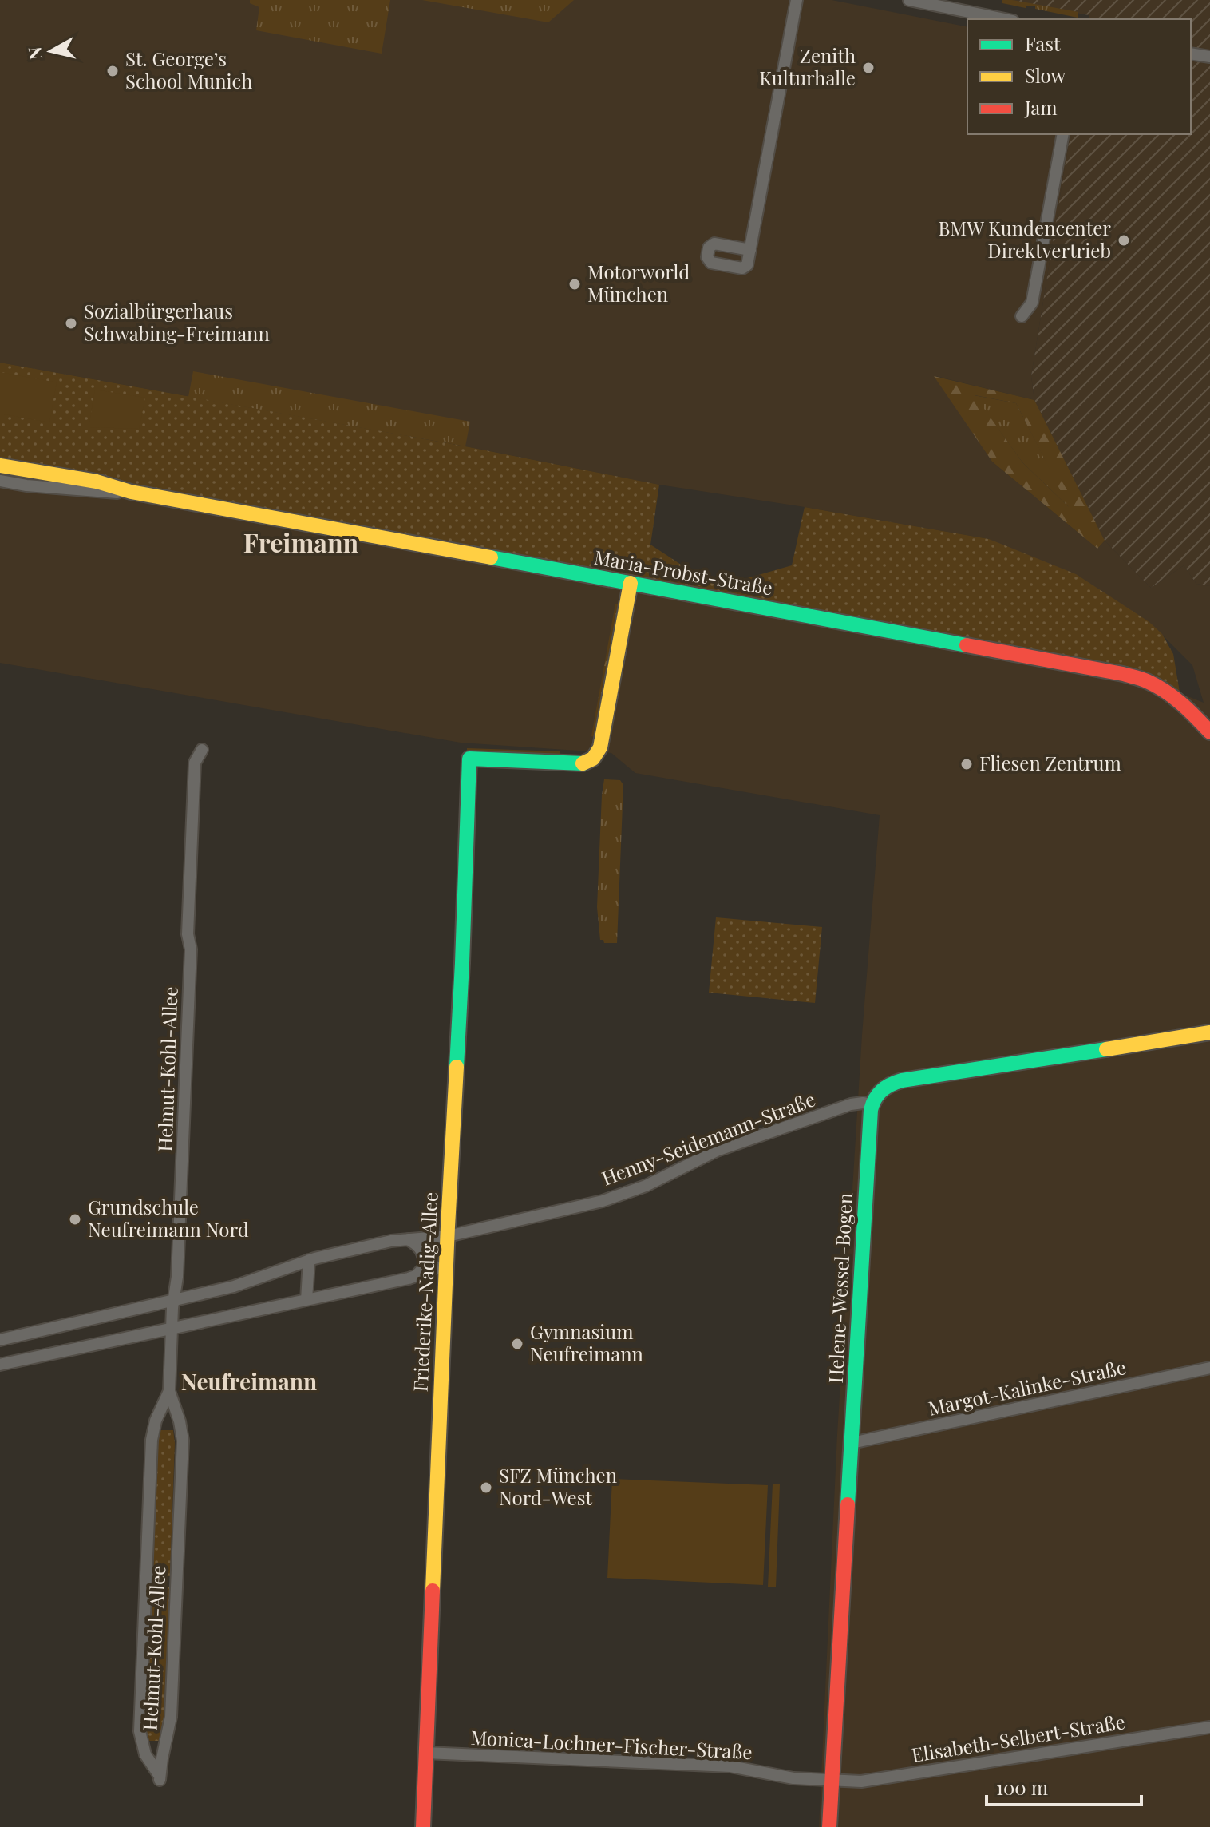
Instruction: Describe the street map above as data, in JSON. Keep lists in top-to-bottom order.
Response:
{
  "streets": {
    "street": [
      "Maria-Probst-Straße",
      "Helmut-Kohl-Allee",
      "Henny-Seidemann-Straße",
      "Helene-Wessel-Bogen",
      "Friederike-Nadig-Allee",
      "Margot-Kalinke-Straße",
      "Elisabeth-Selbert-Straße",
      "Monica-Lochner-Fischer-Straße"
    ]
  },
  "crossings": [
    ["Maria-Probst-Straße", "Friederike-Nadig-Allee"],
    ["Helmut-Kohl-Allee", "Henny-Seidemann-Straße"],
    ["Henny-Seidemann-Straße", "Helene-Wessel-Bogen"],
    ["Henny-Seidemann-Straße", "Friederike-Nadig-Allee"],
    ["Helene-Wessel-Bogen", "Margot-Kalinke-Straße"],
    ["Helene-Wessel-Bogen", "Elisabeth-Selbert-Straße"],
    ["Helene-Wessel-Bogen", "Monica-Lochner-Fischer-Straße"],
    ["Friederike-Nadig-Allee", "Monica-Lochner-Fischer-Straße"],
    ["Elisabeth-Selbert-Straße", "Monica-Lochner-Fischer-Straße"]
  ],
  "districts": ["Freimann", "Neufreimann"],
  "places": [
    "Zenith Kulturhalle",
    "St. George’s School Munich",
    "BMW Kundencenter Direktvertrieb",
    "Motorworld München",
    "Sozialbürgerhaus Schwabing-Freimann",
    "Fliesen Zentrum",
    "Grundschule Neufreimann Nord",
    "Gymnasium Neufreimann",
    "SFZ München Nord-West"
  ],
  "legend": ["Fast", "Slow", "Jam"],
  "scale_bar": "100 m",
  "north": "left"
}
